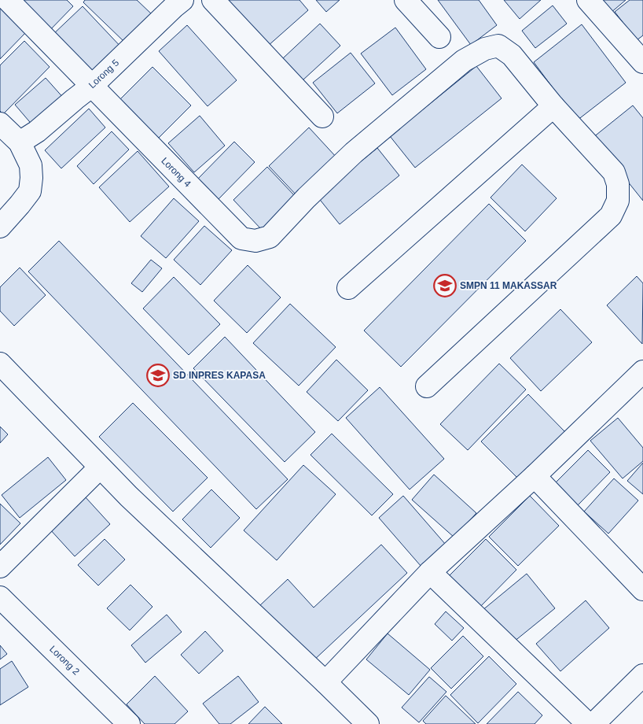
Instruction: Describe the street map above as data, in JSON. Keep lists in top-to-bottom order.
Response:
{
  "streets": {
    "street": ["Lorong 5", "Lorong 4", "Lorong 2"]
  },
  "crossings": [
    ["Lorong 5", "Lorong 4"]
  ],
  "places": {
    "school or university": ["SMPN 11 MAKASSAR", "SD INPRES KAPASA"]
  }
}
